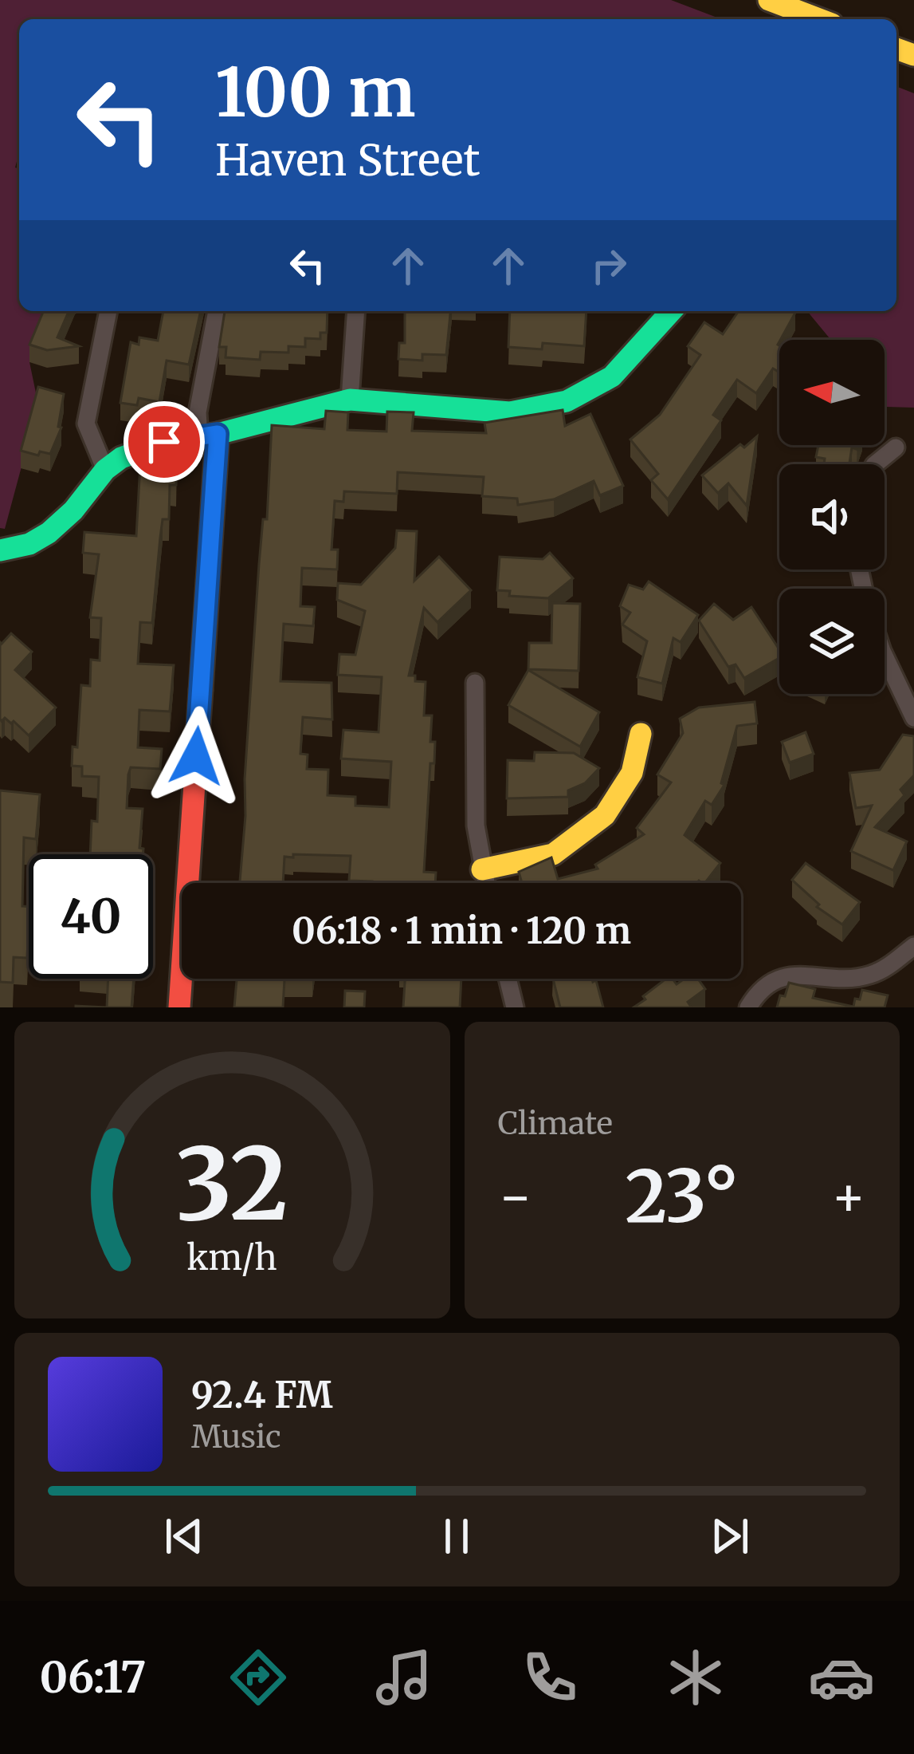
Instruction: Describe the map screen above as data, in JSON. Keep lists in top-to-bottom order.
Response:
{
  "north": "left",
  "page": {
    "turn": ["100 m", "Haven Street"],
    "limit": "40",
    "trip": "06:18 · 1 min · 120 m",
    "tile": "Climate",
    "heat": ["−", "23°", "+"],
    "song": ["92.4 FM", "Music"],
    "tabs": "06:17",
    "gauge": ["32", "km/h"]
  }
}
